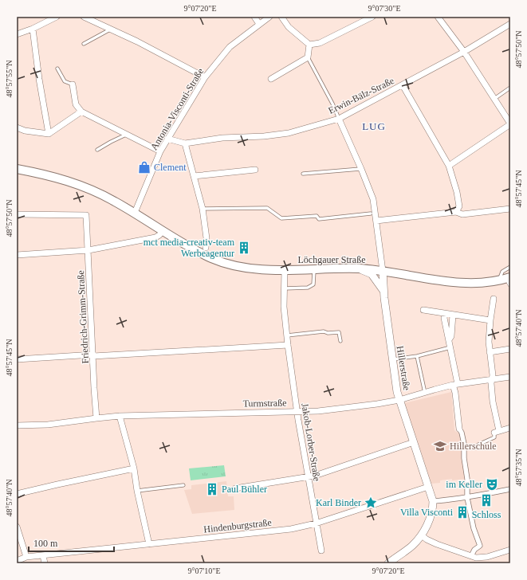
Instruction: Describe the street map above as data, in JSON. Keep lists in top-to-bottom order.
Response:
{
  "streets": {
    "main road": ["Löchgauer Straße"],
    "street": [
      "Erwin-Bälz-Straße",
      "Antonia-Visconti-Straße",
      "Friedrich-Grimm-Straße",
      "Hillerstraße",
      "Turmstraße",
      "Jakob-Lorber-Straße",
      "Hindenburgstraße"
    ]
  },
  "crossings": [
    ["Erwin-Bälz-Straße", "Antonia-Visconti-Straße"],
    ["Antonia-Visconti-Straße", "Löchgauer Straße"],
    ["Löchgauer Straße", "Hillerstraße"],
    ["Löchgauer Straße", "Jakob-Lorber-Straße"],
    ["Friedrich-Grimm-Straße", "Turmstraße"],
    ["Hillerstraße", "Turmstraße"],
    ["Hillerstraße", "Hindenburgstraße"],
    ["Turmstraße", "Jakob-Lorber-Straße"],
    ["Jakob-Lorber-Straße", "Hindenburgstraße"]
  ],
  "districts": ["LUG"],
  "places": {
    "shop": ["Clement"],
    "building": [
      "mct media-creativ-team Werbeagentur",
      "Paul Bühler",
      "Schloss",
      "Villa Visconti"
    ],
    "school or university": ["Hillerschule"],
    "theatre": ["im Keller"],
    "place": ["Karl Binder"]
  },
  "scale_bar": "100 m",
  "coordinates": [
    "9°07'20\"E",
    "9°07'30\"E",
    "48°57'50\"N",
    "48°57'55\"N",
    "48°57'45\"N",
    "48°57'40\"N",
    "48°57'35\"N",
    "9°07'10\"E"
  ]
}
